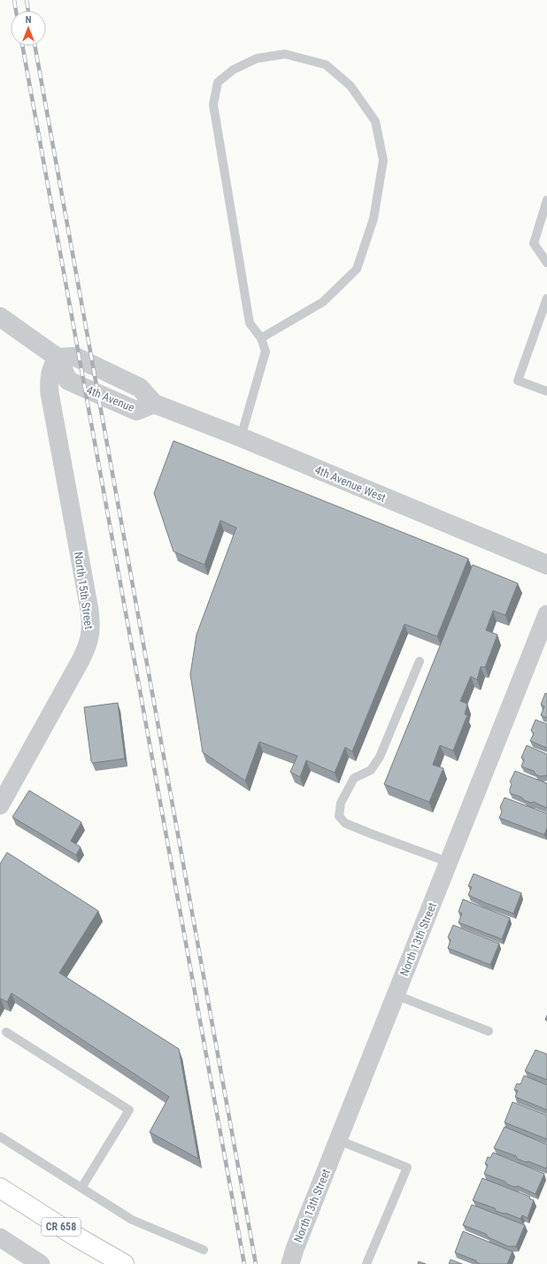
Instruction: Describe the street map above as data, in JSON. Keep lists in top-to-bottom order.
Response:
{
  "streets": {
    "main road": ["CR 658"],
    "street": [
      "4th Avenue",
      "4th Avenue West",
      "North 15th Street",
      "North 13th Street"
    ]
  },
  "crossings": [
    ["4th Avenue", "4th Avenue West"],
    ["4th Avenue", "North 15th Street"]
  ],
  "north": "top"
}
